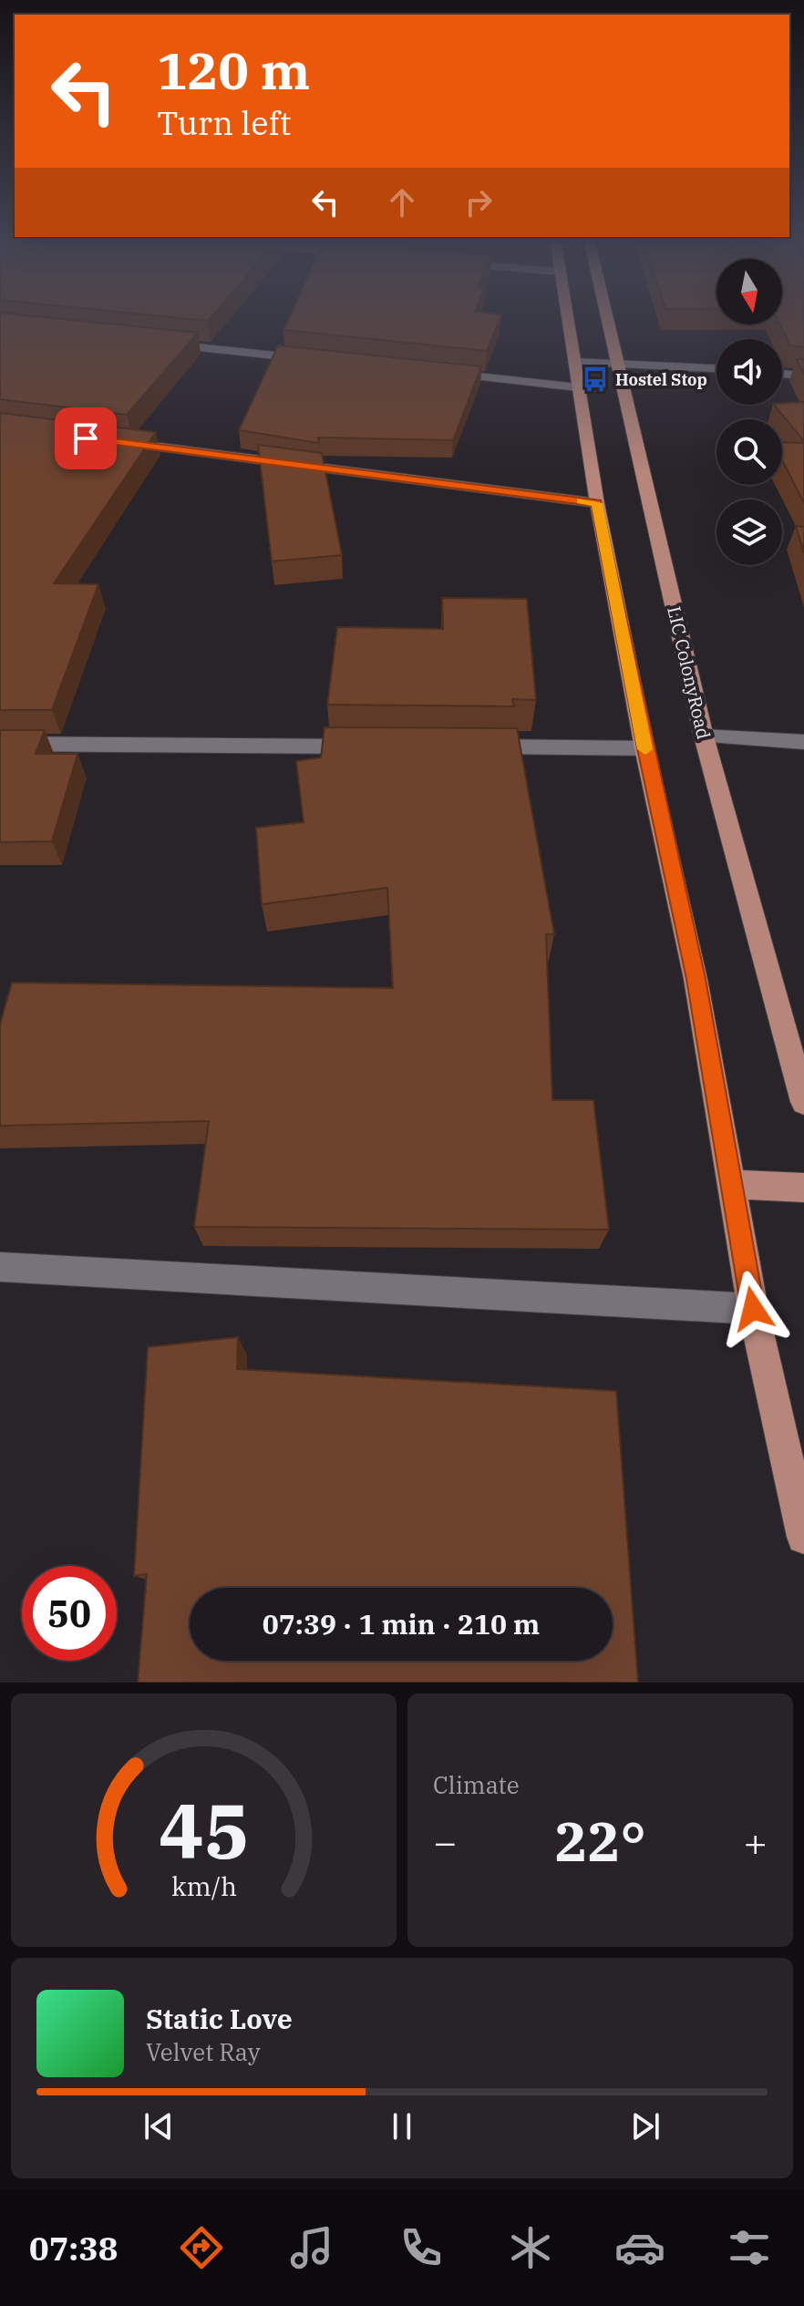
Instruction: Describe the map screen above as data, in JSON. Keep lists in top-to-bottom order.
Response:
{
  "streets": {
    "main road": ["LIC ColonyRoad"]
  },
  "places": {
    "bus stop": ["Hostel Stop"]
  },
  "north": "bottom",
  "page": {
    "turn": ["120 m", "Turn left"],
    "limit": "50",
    "trip": "07:39 · 1 min · 210 m",
    "tile": "Climate",
    "heat": ["−", "22°", "+"],
    "song": ["Static Love", "Velvet Ray"],
    "tabs": "07:38",
    "gauge": ["45", "km/h"]
  }
}
